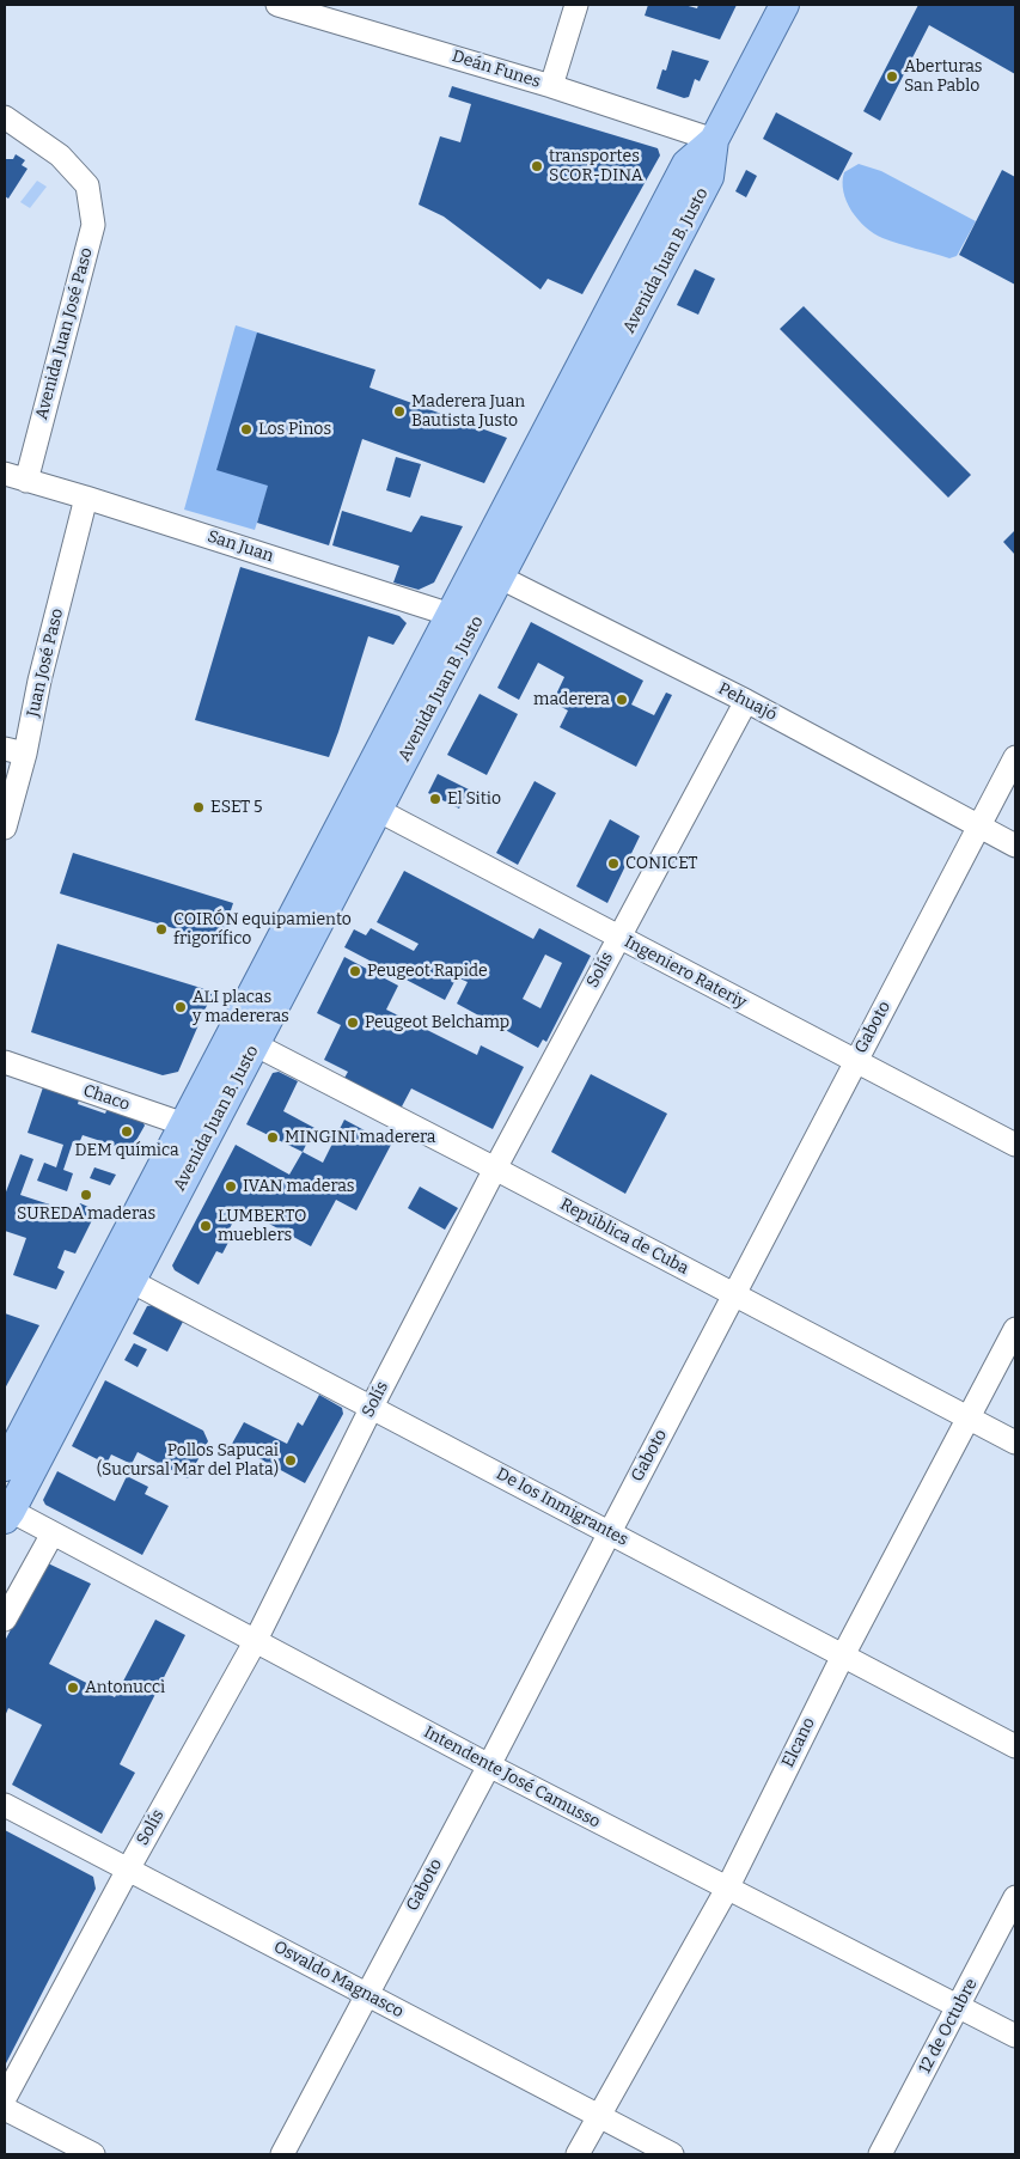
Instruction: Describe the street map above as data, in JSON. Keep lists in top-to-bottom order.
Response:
{
  "streets": {
    "main road": ["Avenida Juan B. Justo"],
    "street": [
      "Deán Funes",
      "Avenida Juan José Paso",
      "San Juan",
      "Juan José Paso",
      "Pehuajó",
      "Solís",
      "Ingeniero Rateriy",
      "Gaboto",
      "Chaco",
      "República de Cuba",
      "De los Inmigrantes",
      "Elcano",
      "Intendente José Camusso",
      "Osvaldo Magnasco",
      "12 de Octubre"
    ]
  },
  "crossings": [
    ["Deán Funes", "Avenida Juan B. Justo"],
    ["Avenida Juan B. Justo", "San Juan"],
    ["Avenida Juan B. Justo", "Pehuajó"],
    ["Avenida Juan B. Justo", "Ingeniero Rateriy"],
    ["Avenida Juan B. Justo", "Chaco"],
    ["Avenida Juan B. Justo", "República de Cuba"],
    ["Avenida Juan B. Justo", "De los Inmigrantes"],
    ["Avenida Juan B. Justo", "Intendente José Camusso"],
    ["Avenida Juan José Paso", "San Juan"],
    ["San Juan", "Juan José Paso"],
    ["Pehuajó", "Solís"],
    ["Pehuajó", "Gaboto"],
    ["Solís", "Ingeniero Rateriy"],
    ["Solís", "República de Cuba"],
    ["Solís", "De los Inmigrantes"],
    ["Solís", "Intendente José Camusso"],
    ["Solís", "Osvaldo Magnasco"],
    ["Ingeniero Rateriy", "Gaboto"],
    ["Gaboto", "República de Cuba"],
    ["Gaboto", "De los Inmigrantes"],
    ["Gaboto", "Intendente José Camusso"],
    ["Gaboto", "Osvaldo Magnasco"],
    ["República de Cuba", "Elcano"],
    ["De los Inmigrantes", "Elcano"],
    ["Elcano", "Intendente José Camusso"],
    ["Elcano", "Osvaldo Magnasco"],
    ["Intendente José Camusso", "12 de Octubre"]
  ],
  "places": [
    "Aberturas San Pablo",
    "transportes SCOR-DINA",
    "Maderera Juan Bautista Justo",
    "Los Pinos",
    "maderera",
    "El Sitio",
    "ESET 5",
    "CONICET",
    "COIRÓN equipamiento frigorífico",
    "Peugeot Rapide",
    "ALI placas y madereras",
    "Peugeot Belchamp",
    "DEM química",
    "MINGINI maderera",
    "IVAN maderas",
    "SUREDA maderas",
    "LUMBERTO mueblers",
    "Pollos Sapucai (Sucursal Mar del Plata)",
    "Antonucci"
  ]
}
